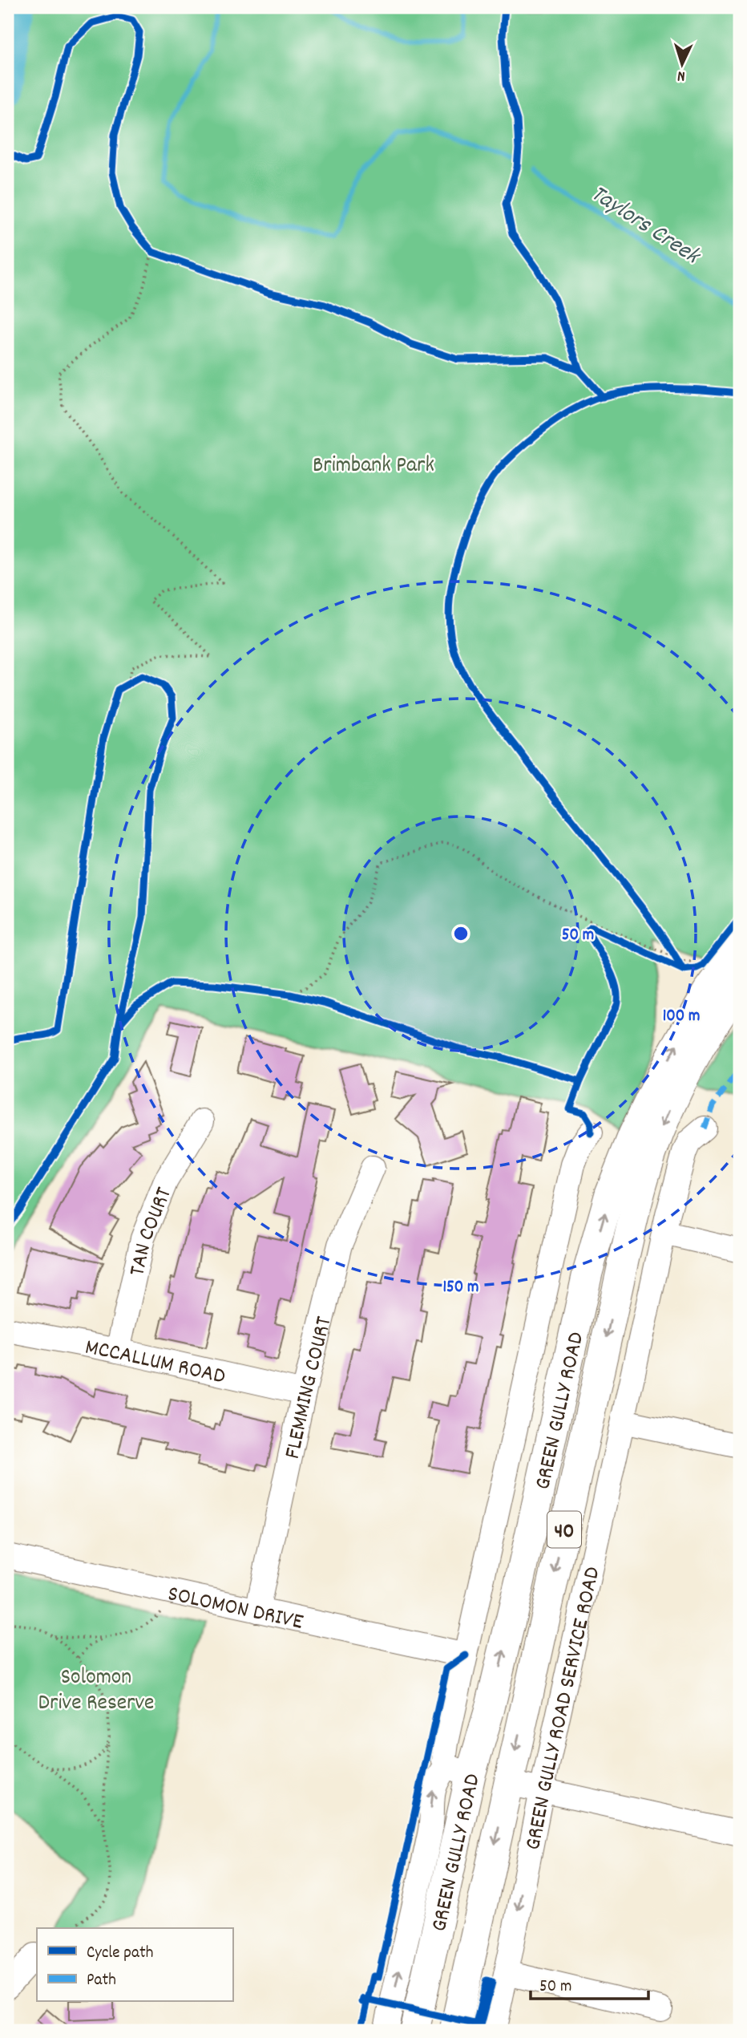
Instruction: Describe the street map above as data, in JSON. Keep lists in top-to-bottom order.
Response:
{
  "streets": {
    "main road": ["GREEN GULLY ROAD", "40"],
    "street": [
      "TAN COURT",
      "MCCALLUM ROAD",
      "FLEMMING COURT",
      "SOLOMON DRIVE",
      "GREEN GULLY ROAD SERVICE ROAD"
    ]
  },
  "crossings": [
    ["TAN COURT", "MCCALLUM ROAD"],
    ["MCCALLUM ROAD", "FLEMMING COURT"],
    ["FLEMMING COURT", "SOLOMON DRIVE"]
  ],
  "water": ["Taylors Creek"],
  "parks": ["Brimbank Park", "Solomon Drive Reserve"],
  "legend": ["Cycle path", "Path"],
  "scale_bar": "50 m",
  "north": "bottom",
  "rings": ["50 m", "100 m", "150 m"]
}
